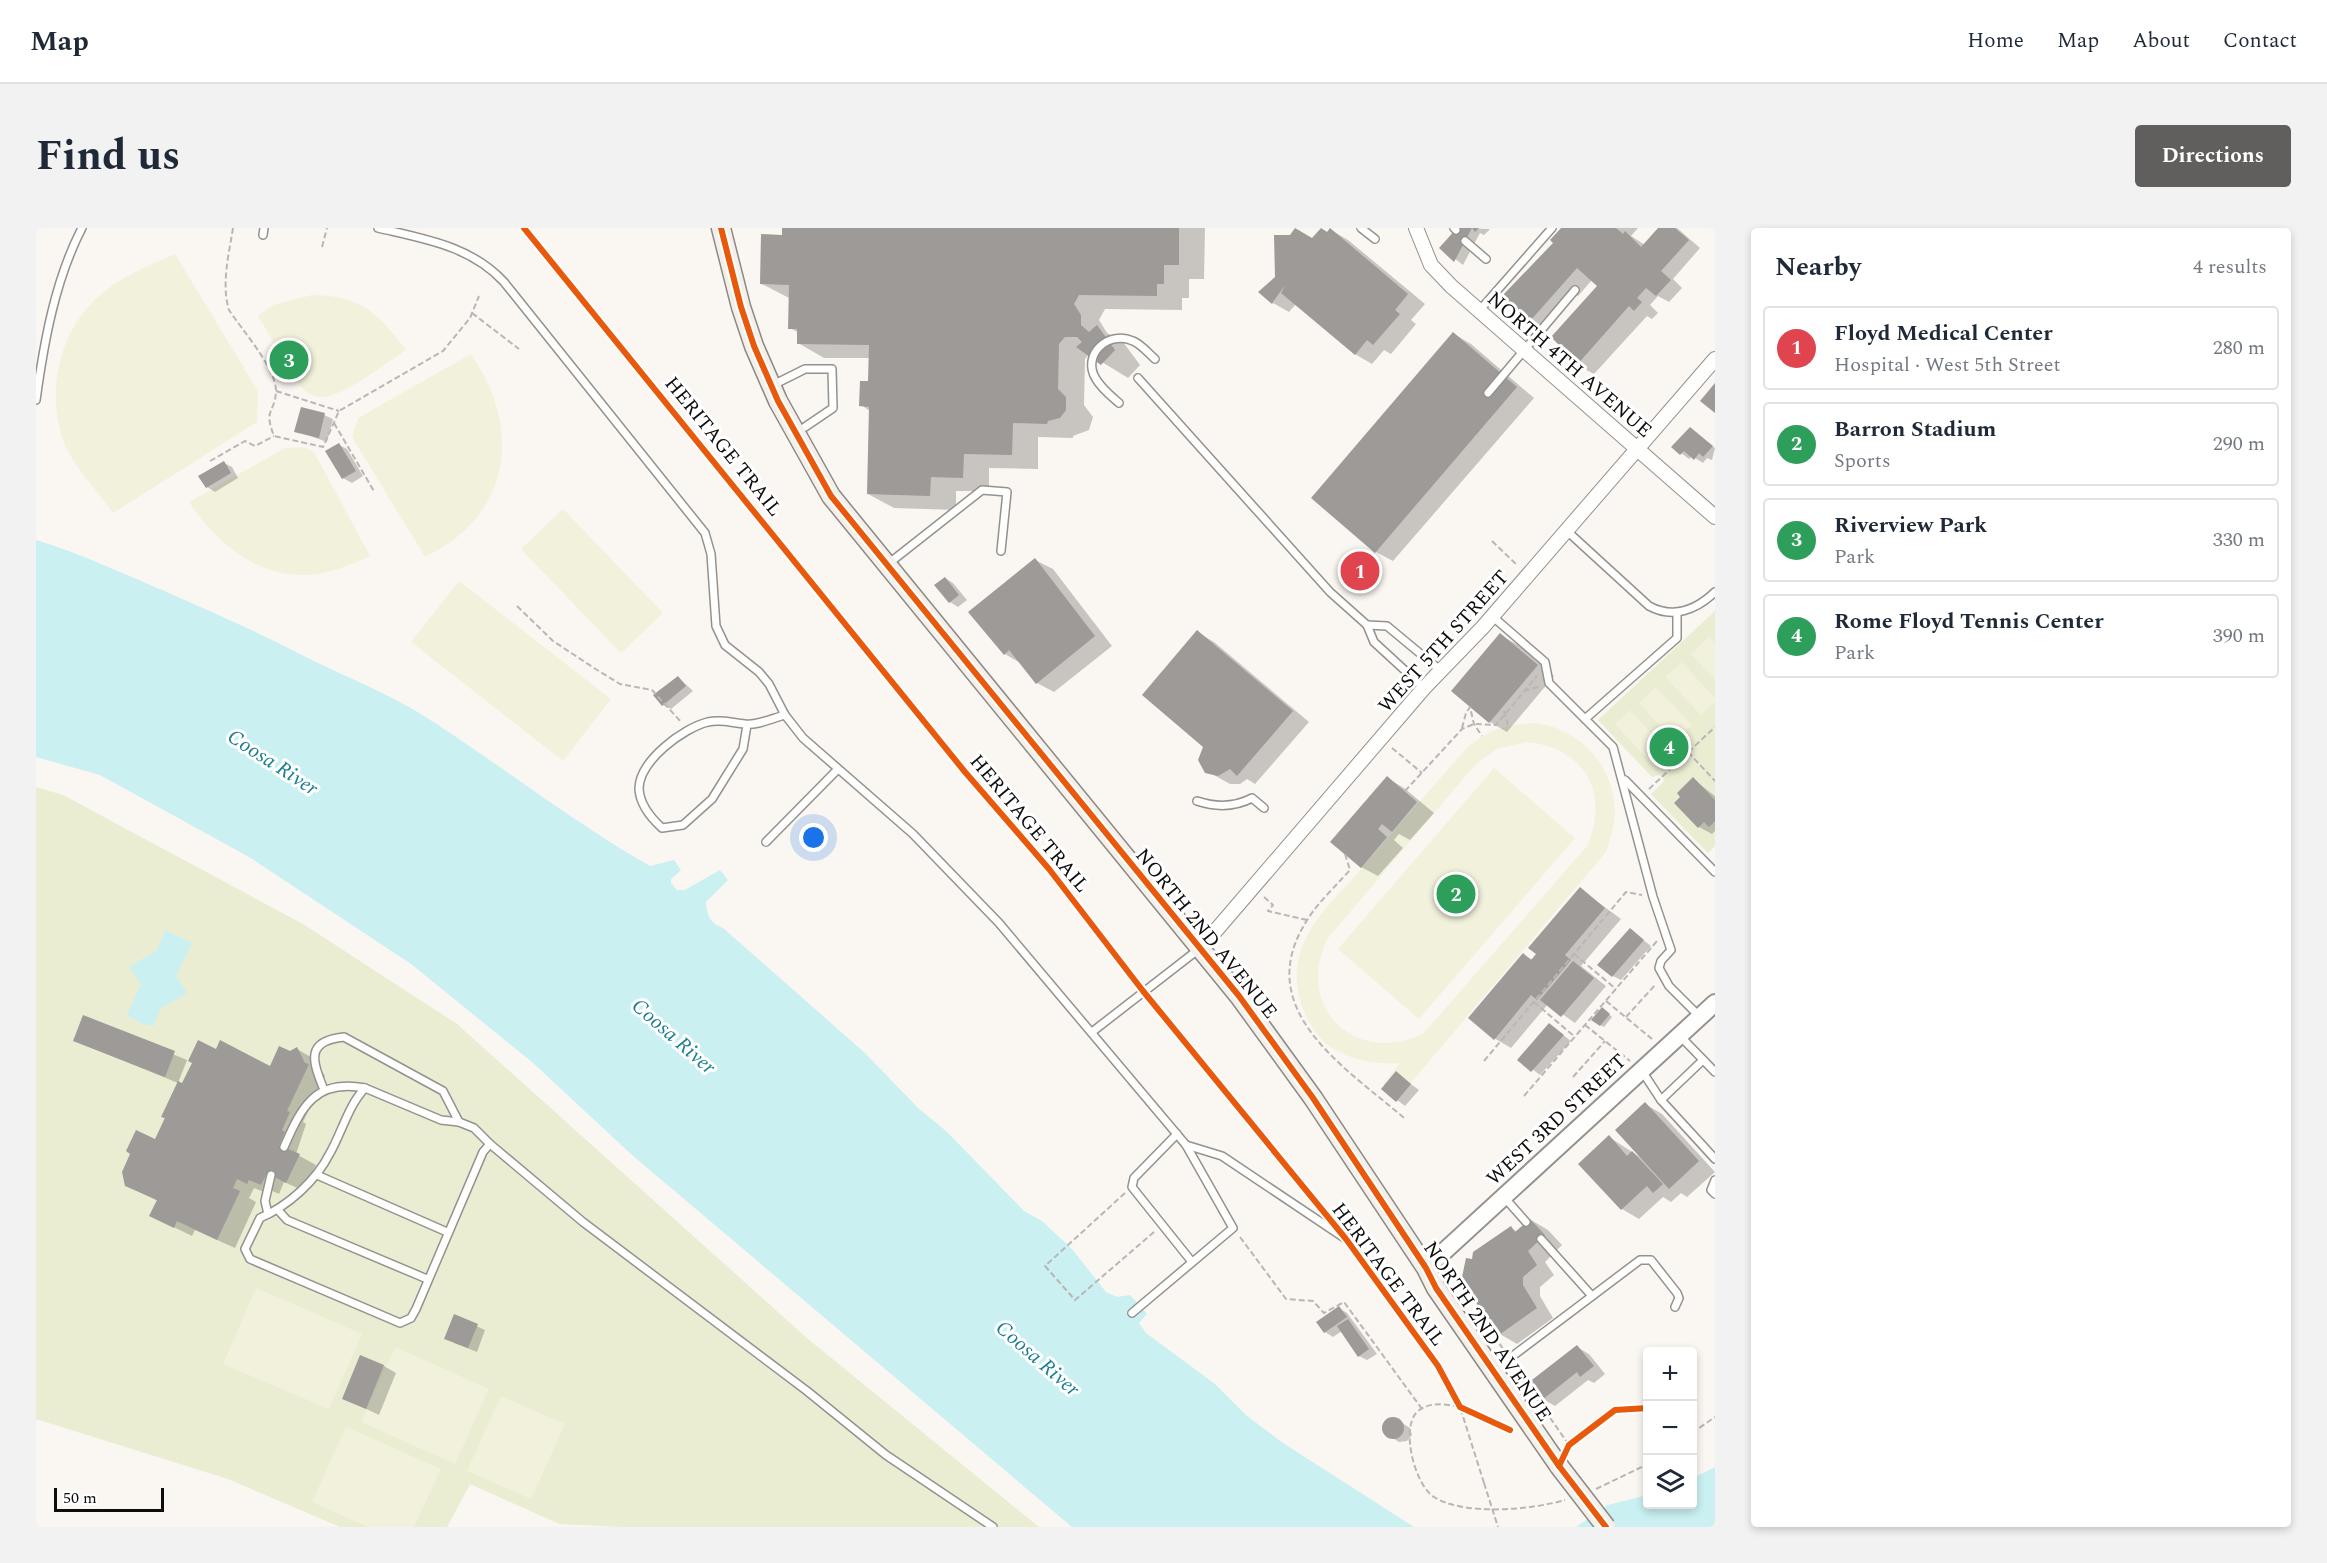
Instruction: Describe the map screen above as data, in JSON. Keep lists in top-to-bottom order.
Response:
{
  "streets": {
    "main road": ["NORTH 2ND AVENUE"],
    "street": ["NORTH 4TH AVENUE", "WEST 5TH STREET", "WEST 3RD STREET"],
    "cycle path": ["HERITAGE TRAIL"]
  },
  "crossings": [
    ["NORTH 4TH AVENUE", "WEST 5TH STREET"],
    ["WEST 5TH STREET", "NORTH 2ND AVENUE"],
    ["NORTH 2ND AVENUE", "WEST 3RD STREET"]
  ],
  "water": ["Coosa River"],
  "scale_bar": "50 m",
  "page": {
    "header": "Map",
    "nav": [
      "Home",
      "Map",
      "About",
      "Contact"
    ],
    "title": "Find us",
    "buttons": "Directions",
    "heading": ["Nearby", "4 results"],
    "list": [
      {
        "mark": "1",
        "name": "Floyd Medical Center",
        "note": "Hospital · West 5th Street",
        "value": "280 m"
      },
      {
        "mark": "2",
        "name": "Barron Stadium",
        "note": "Sports",
        "value": "290 m"
      },
      {
        "mark": "3",
        "name": "Riverview Park",
        "note": "Park",
        "value": "330 m"
      },
      {
        "mark": "4",
        "name": "Rome Floyd Tennis Center",
        "note": "Park",
        "value": "390 m"
      }
    ],
    "pins": [
      "3",
      "1",
      "4",
      "2"
    ],
    "map_buttons": ["+", "−"],
    "scale": "50 m"
  }
}
